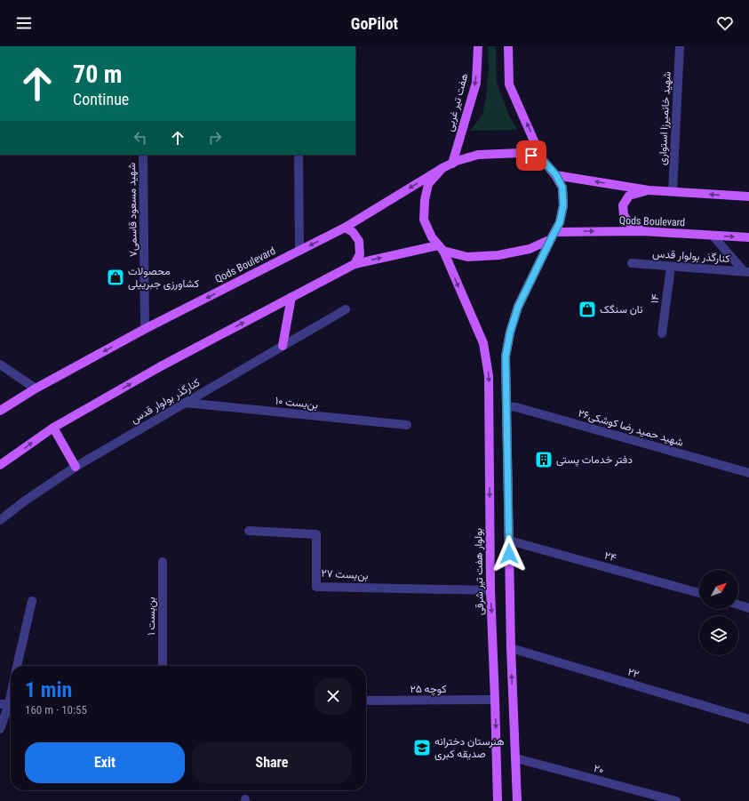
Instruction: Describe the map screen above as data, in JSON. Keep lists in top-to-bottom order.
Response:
{
  "streets": {
    "main road": ["هفت تیر غربی", "Qods Boulevard", "بولوار هفت تیر شرقی"],
    "street": [
      "شهید خانمیرزا استواری",
      "شهید مسعود قاسمی۷",
      "کنارگذر بولوار قدس",
      "۱۴",
      "بن‌بست ۱۰",
      "شهید حمید رضا کوشکی۲۶",
      "۲۴",
      "بن‌بست ۲۷",
      "بن‌بست ۱",
      "۲۲",
      "کوچه ۲۵",
      "۲۰"
    ]
  },
  "crossings": [
    ["هفت تیر غربی", "Qods Boulevard"],
    ["هفت تیر غربی", "بولوار هفت تیر شرقی"],
    ["شهید مسعود قاسمی۷", "Qods Boulevard"],
    ["Qods Boulevard", "بولوار هفت تیر شرقی"],
    ["کنارگذر بولوار قدس", "۱۴"],
    ["کنارگذر بولوار قدس", "بن‌بست ۱۰"],
    ["بولوار هفت تیر شرقی", "بن‌بست ۲۷"],
    ["بولوار هفت تیر شرقی", "کوچه ۲۵"]
  ],
  "one_way": ["هفت تیر غربی"],
  "places": {
    "shop": ["محصولات کشاورزی جبرییلی", "نان سنگک"],
    "building": ["دفتر خدمات پستی"],
    "school or university": ["هنرستان دخترانه صدیقه کبری"]
  },
  "north": "top right",
  "page": {
    "header": "GoPilot",
    "turn": ["70 m", "Continue"],
    "heading": ["1 min", "160 m · 10:55"],
    "buttons": ["Exit", "Share"]
  }
}
